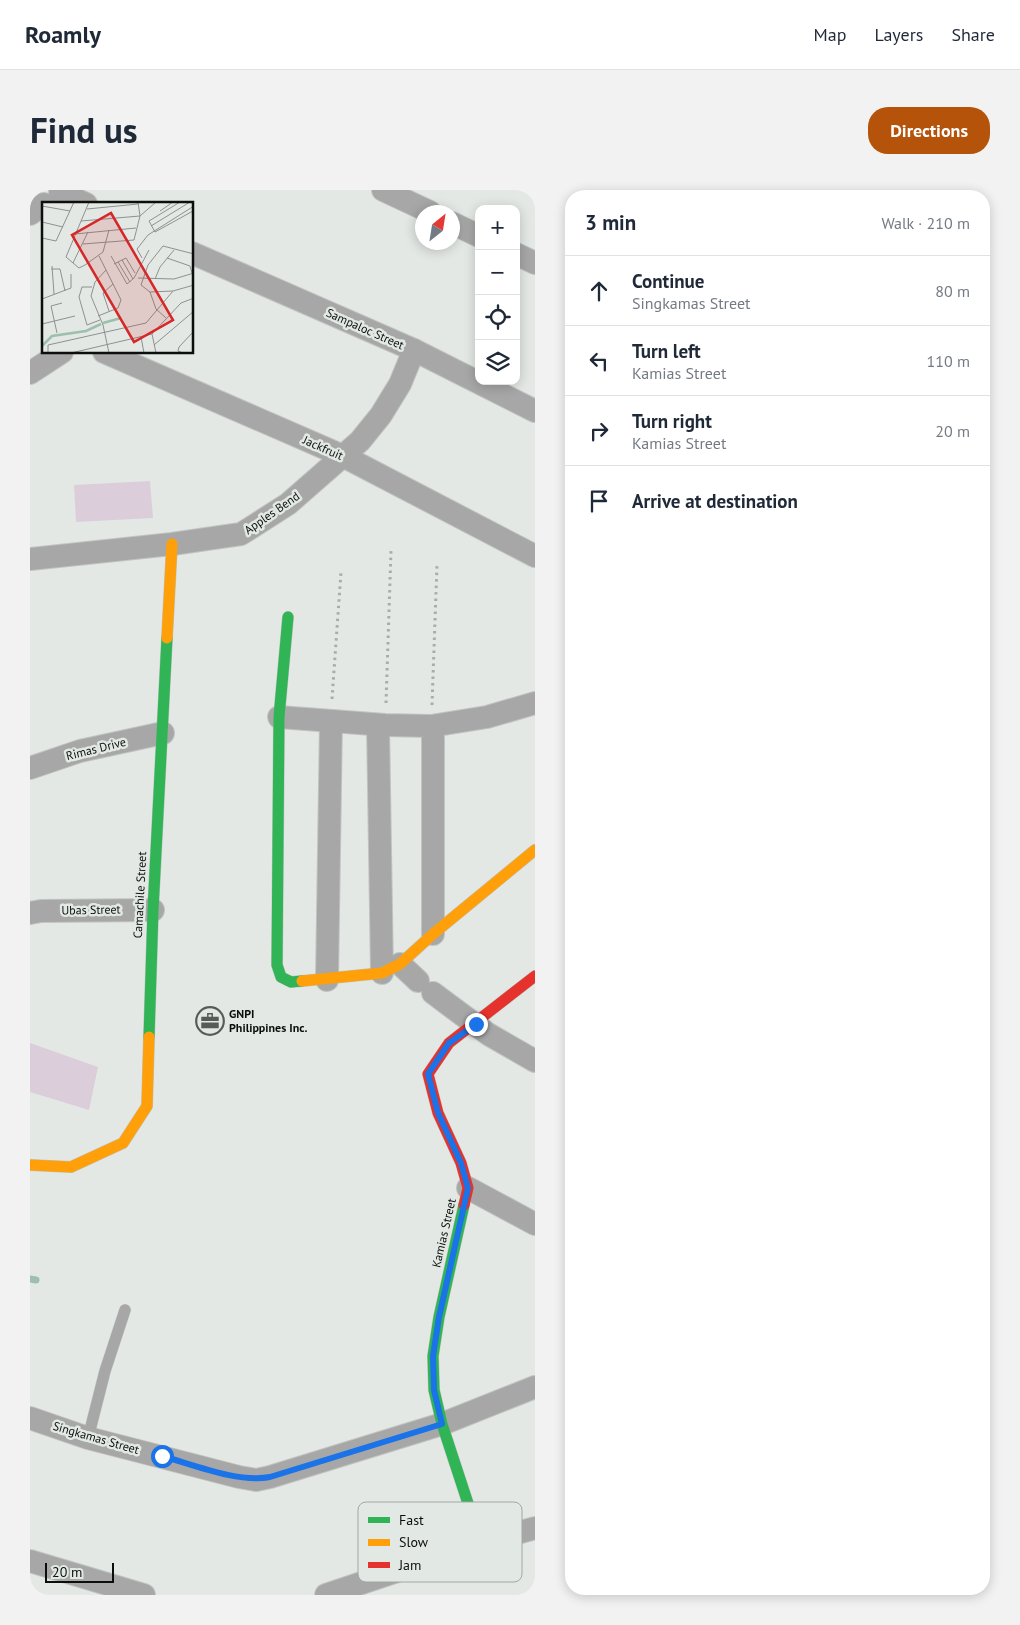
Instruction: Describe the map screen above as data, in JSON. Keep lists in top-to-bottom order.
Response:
{
  "streets": {
    "street": [
      "Sampaloc Street",
      "Jackfruit",
      "Apples Bend",
      "Rimas Drive",
      "Camachile Street",
      "Ubas Street",
      "Kamias Street",
      "Singkamas Street"
    ]
  },
  "crossings": [
    ["Sampaloc Street", "Apples Bend"],
    ["Jackfruit", "Apples Bend"],
    ["Apples Bend", "Camachile Street"],
    ["Rimas Drive", "Camachile Street"],
    ["Camachile Street", "Ubas Street"],
    ["Kamias Street", "Singkamas Street"]
  ],
  "places": {
    "office": ["GNPI Philippines Inc."]
  },
  "legend": ["Fast", "Slow", "Jam"],
  "scale_bar": "20 m",
  "north": "top right",
  "page": {
    "header": "Roamly",
    "nav": ["Map", "Layers", "Share"],
    "title": "Find us",
    "buttons": "Directions",
    "heading": ["3 min", "Walk · 210 m"],
    "map_buttons": ["+", "−"],
    "list": [
      ["Continue", "Singkamas Street", "80 m"],
      ["Turn left", "Kamias Street", "110 m"],
      ["Turn right", "Kamias Street", "20 m"],
      "Arrive at destination"
    ],
    "scale": "20 m"
  }
}
